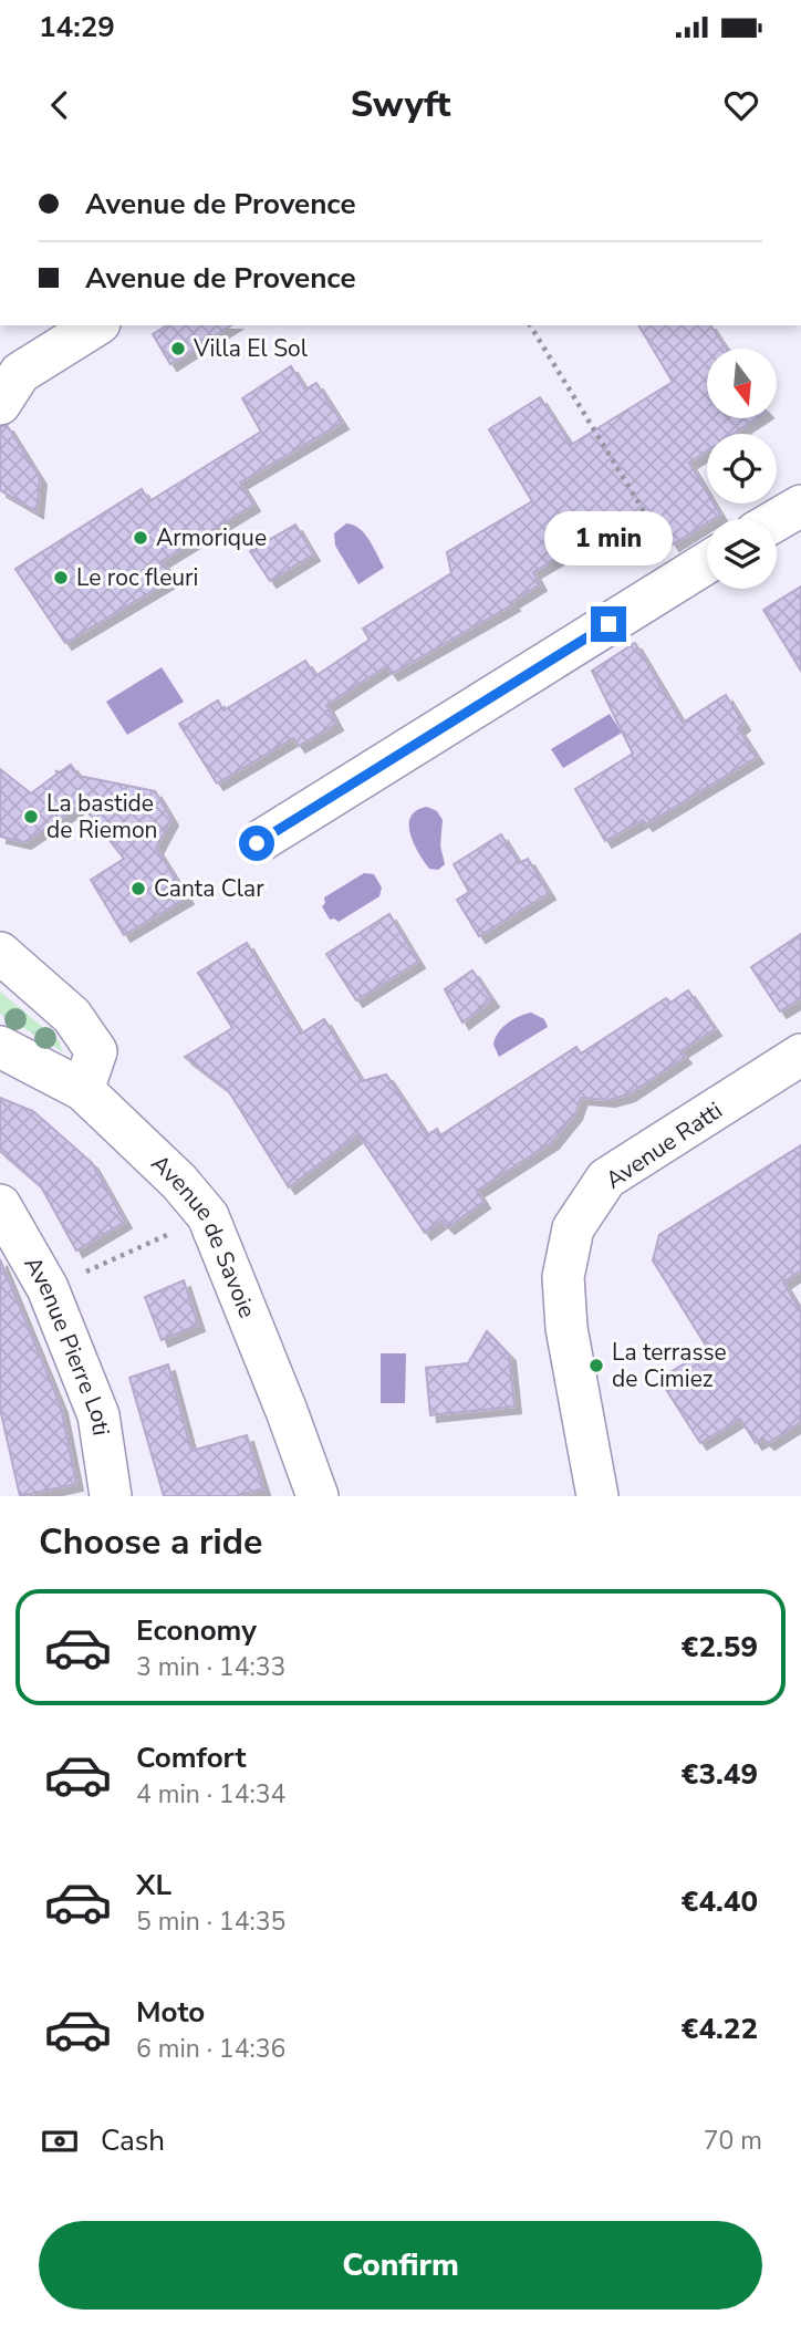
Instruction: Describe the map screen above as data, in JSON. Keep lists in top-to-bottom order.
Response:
{
  "streets": {
    "street": ["Avenue Ratti", "Avenue de Savoie", "Avenue Pierre Loti"]
  },
  "places": [
    "Villa El Sol",
    "Armorique",
    "Le roc fleuri",
    "La bastide de Riemon",
    "Canta Clar",
    "La terrasse de Cimiez"
  ],
  "north": "bottom",
  "page": {
    "status": "14:29",
    "header": "Swyft",
    "banner": ["Avenue de Provence", "Avenue de Provence"],
    "bubble": "1 min",
    "heading": "Choose a ride",
    "list": [
      {
        "name": "Economy",
        "note": "3 min · 14:33",
        "value": "€2.59"
      },
      {
        "name": "Comfort",
        "note": "4 min · 14:34",
        "value": "€3.49"
      },
      {
        "name": "XL",
        "note": "5 min · 14:35",
        "value": "€4.40"
      },
      {
        "name": "Moto",
        "note": "6 min · 14:36",
        "value": "€4.22"
      }
    ],
    "pay": ["Cash", "70 m"],
    "buttons": "Confirm"
  }
}
